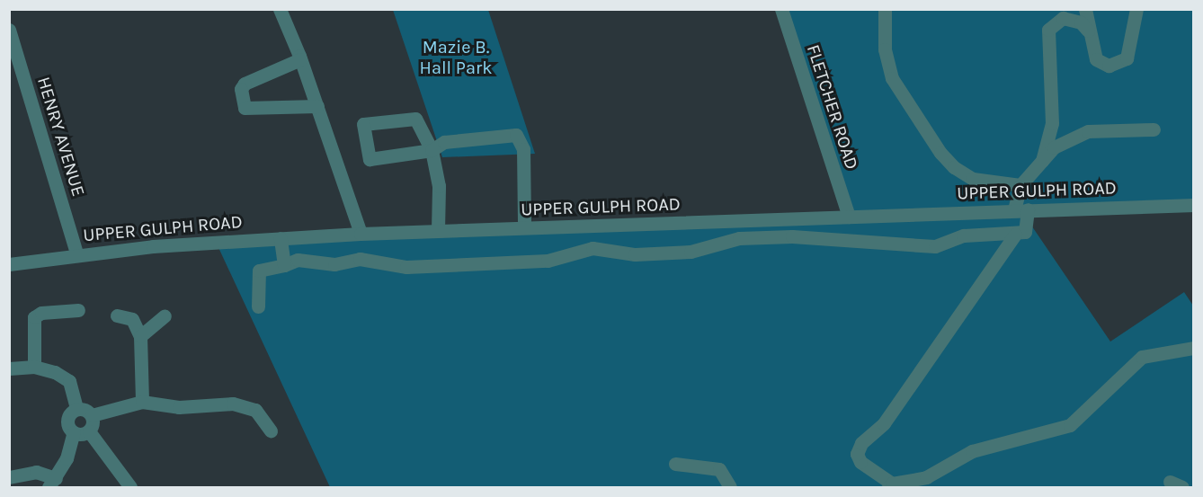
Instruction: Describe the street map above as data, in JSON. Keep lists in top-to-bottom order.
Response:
{
  "streets": {
    "street": ["FLETCHER ROAD", "HENRY AVENUE", "UPPER GULPH ROAD"]
  },
  "crossings": [
    ["FLETCHER ROAD", "UPPER GULPH ROAD"],
    ["HENRY AVENUE", "UPPER GULPH ROAD"]
  ],
  "parks": ["Mazie B. Hall Park"]
}
